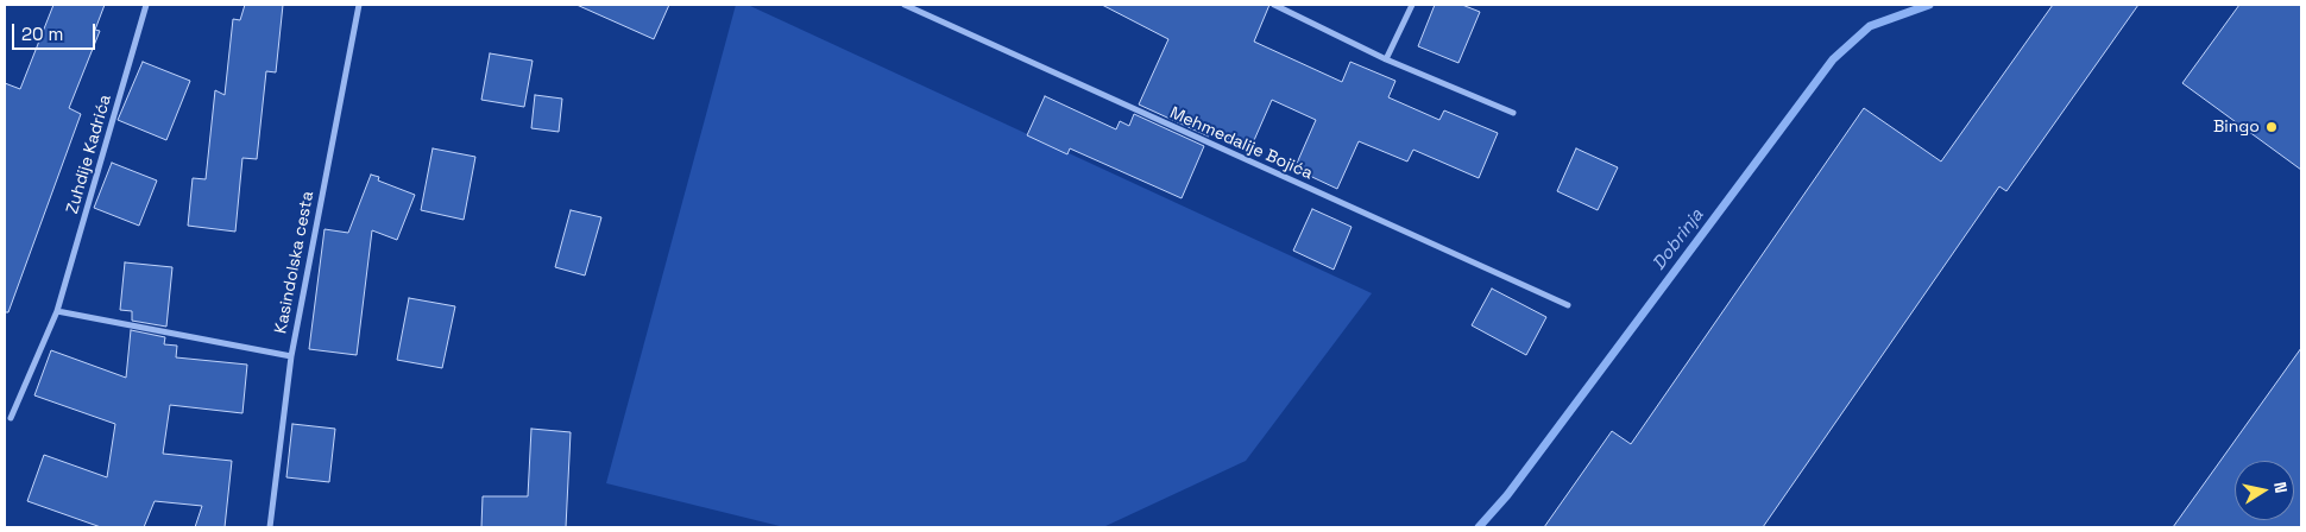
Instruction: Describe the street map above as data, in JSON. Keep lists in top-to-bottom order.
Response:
{
  "streets": {
    "street": ["Mehmedalije Bojića", "Zuhdije Kadrića", "Kasindolska cesta"]
  },
  "water": ["Dobrinja"],
  "places": ["Bingo"],
  "scale_bar": "20 m",
  "north": "right"
}
